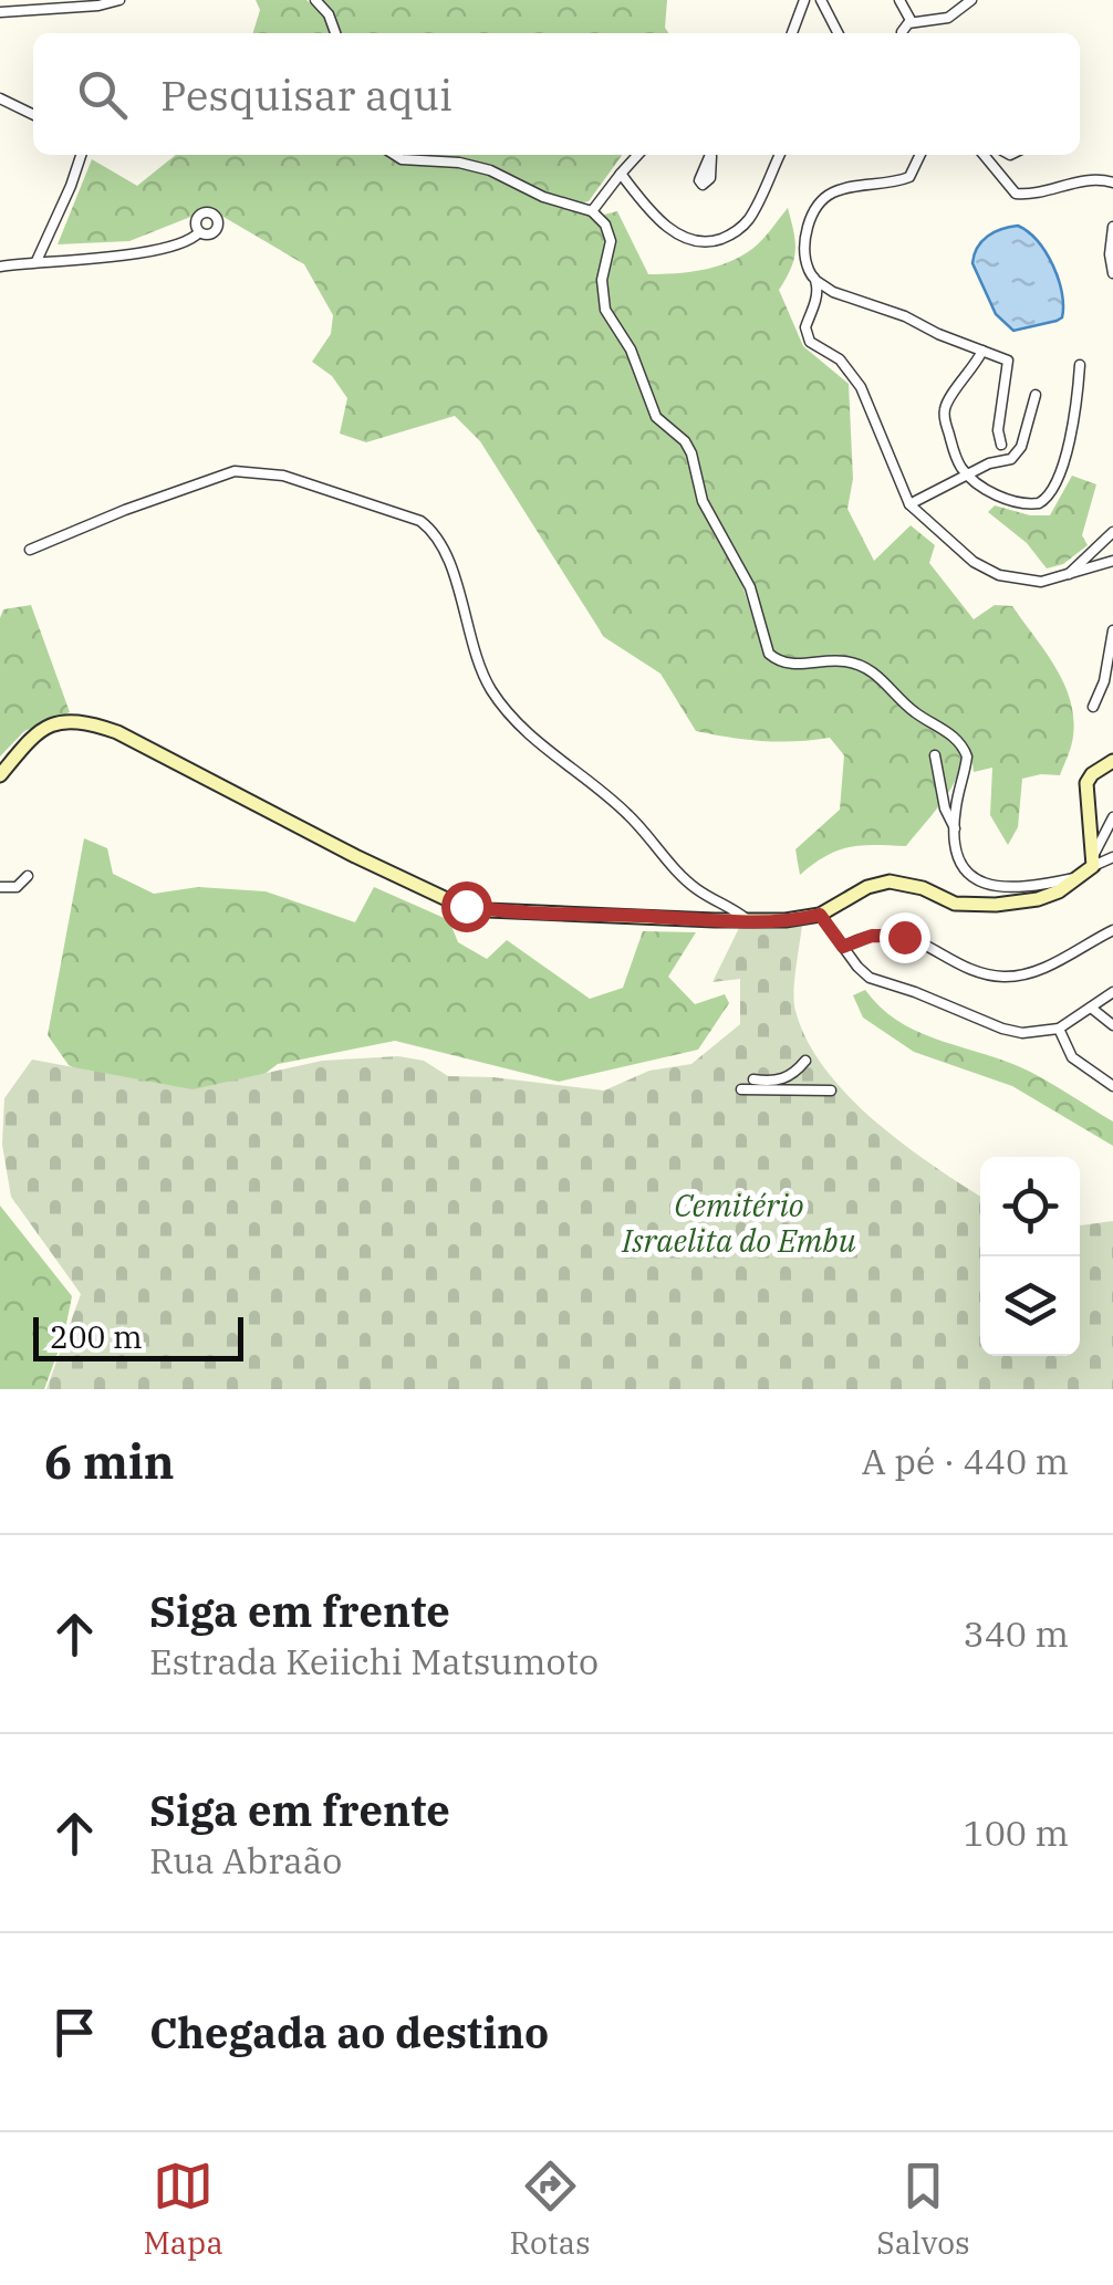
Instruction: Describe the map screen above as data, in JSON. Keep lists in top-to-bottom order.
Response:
{
  "parks": ["Cemitério Israelita do Embu"],
  "scale_bar": "200 m",
  "page": {
    "search": "Pesquisar aqui",
    "scale": "200 m",
    "heading": ["6 min", "A pé · 440 m"],
    "list": [
      ["Siga em frente", "Estrada Keiichi Matsumoto", "340 m"],
      ["Siga em frente", "Rua Abraão", "100 m"],
      "Chegada ao destino"
    ],
    "nav": ["Mapa", "Rotas", "Salvos"]
  }
}
